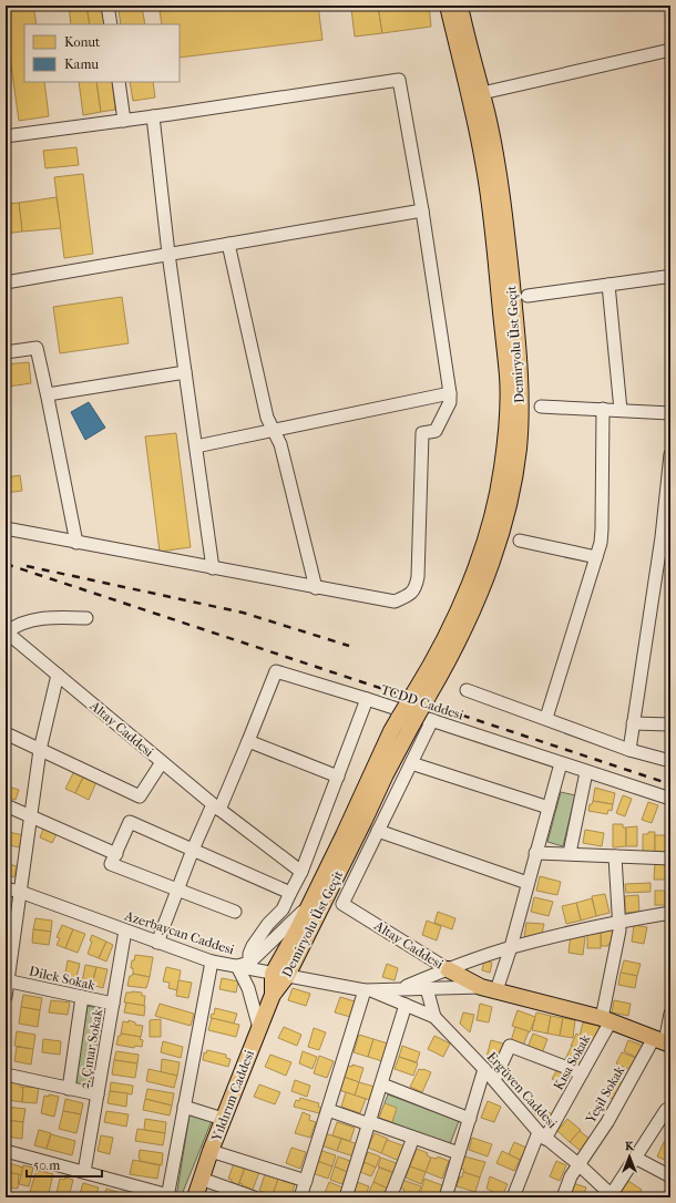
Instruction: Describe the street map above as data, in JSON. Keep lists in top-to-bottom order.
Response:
{
  "streets": {
    "main road": ["Demiryolu Üst Geçit", "Altay Caddesi", "Yıldırım Caddesi"],
    "street": [
      "TCDD Caddesi",
      "Azerbaycan Caddesi",
      "Dilek Sokak",
      "2. Çınar Sokak",
      "Kısa Sokak",
      "Ergüven Caddesi",
      "Yeşil Sokak"
    ]
  },
  "crossings": [
    ["Demiryolu Üst Geçit", "Azerbaycan Caddesi"],
    ["Demiryolu Üst Geçit", "Yıldırım Caddesi"],
    ["TCDD Caddesi", "Altay Caddesi"],
    ["Altay Caddesi", "Azerbaycan Caddesi"],
    ["Altay Caddesi", "Kısa Sokak"],
    ["Altay Caddesi", "Yeşil Sokak"],
    ["Azerbaycan Caddesi", "2. Çınar Sokak"],
    ["Azerbaycan Caddesi", "Ergüven Caddesi"],
    ["Dilek Sokak", "2. Çınar Sokak"],
    ["Kısa Sokak", "Ergüven Caddesi"],
    ["Ergüven Caddesi", "Yeşil Sokak"]
  ],
  "legend": ["Konut", "Kamu"],
  "scale_bar": "50 m",
  "north": "top"
}
